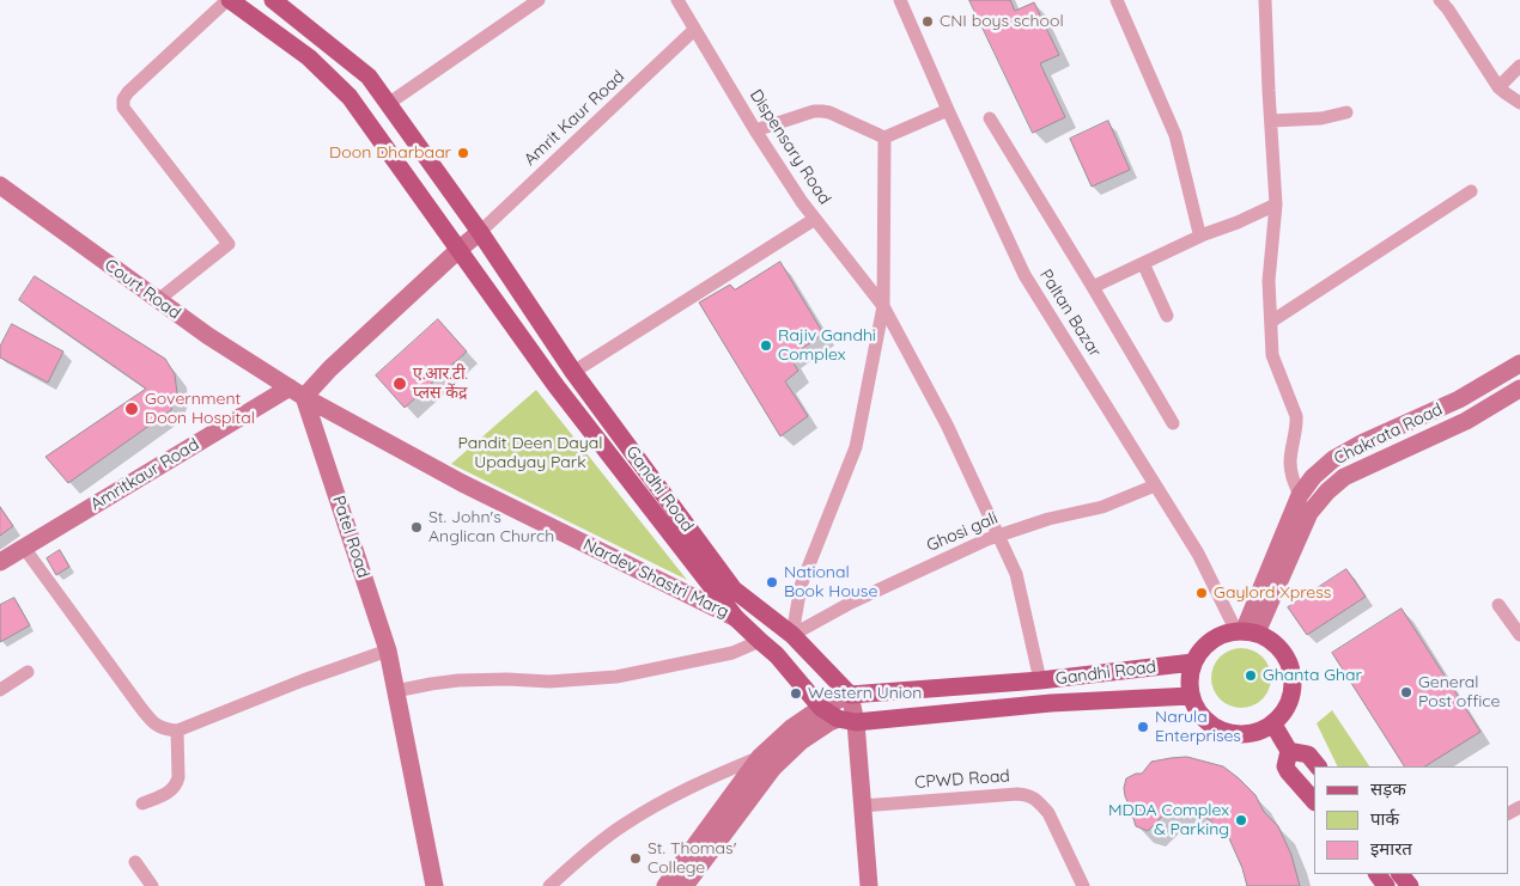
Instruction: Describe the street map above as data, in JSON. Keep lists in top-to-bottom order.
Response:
{
  "streets": {
    "main road": ["Gandhi Road"],
    "street": [
      "Amrit Kaur Road",
      "Dispensary Road",
      "Court Road",
      "Paltan Bazar",
      "Chakrata Road",
      "Amritkaur Road",
      "Ghosi gali",
      "Patel Road",
      "Nardev Shastri Marg",
      "CPWD Road"
    ]
  },
  "crossings": [
    ["Amrit Kaur Road", "Dispensary Road"],
    ["Amrit Kaur Road", "Gandhi Road"],
    ["Dispensary Road", "Gandhi Road"],
    ["Dispensary Road", "Ghosi gali"],
    ["Court Road", "Amritkaur Road"],
    ["Court Road", "Patel Road"],
    ["Court Road", "Nardev Shastri Marg"],
    ["Paltan Bazar", "Chakrata Road"],
    ["Paltan Bazar", "Gandhi Road"],
    ["Paltan Bazar", "Ghosi gali"],
    ["Chakrata Road", "Gandhi Road"],
    ["Amritkaur Road", "Patel Road"],
    ["Amritkaur Road", "Nardev Shastri Marg"],
    ["Gandhi Road", "Ghosi gali"],
    ["Gandhi Road", "Nardev Shastri Marg"],
    ["Patel Road", "Nardev Shastri Marg"]
  ],
  "parks": ["Pandit Deen Dayal Upadyay Park"],
  "places": [
    "CNI boys school",
    "Doon Dharbaar",
    "Rajiv Gandhi Complex",
    "ए.आर.टी. प्लस केंद्र",
    "Government Doon Hospital",
    "St. John's Anglican Church",
    "National Book House",
    "Gaylord Xpress",
    "Ghanta Ghar",
    "General Post office",
    "Western Union",
    "Narula Enterprises",
    "MDDA Complex & Parking",
    "St. Thomas' College"
  ],
  "legend": ["सड़क", "पार्क", "इमारत"]
}
